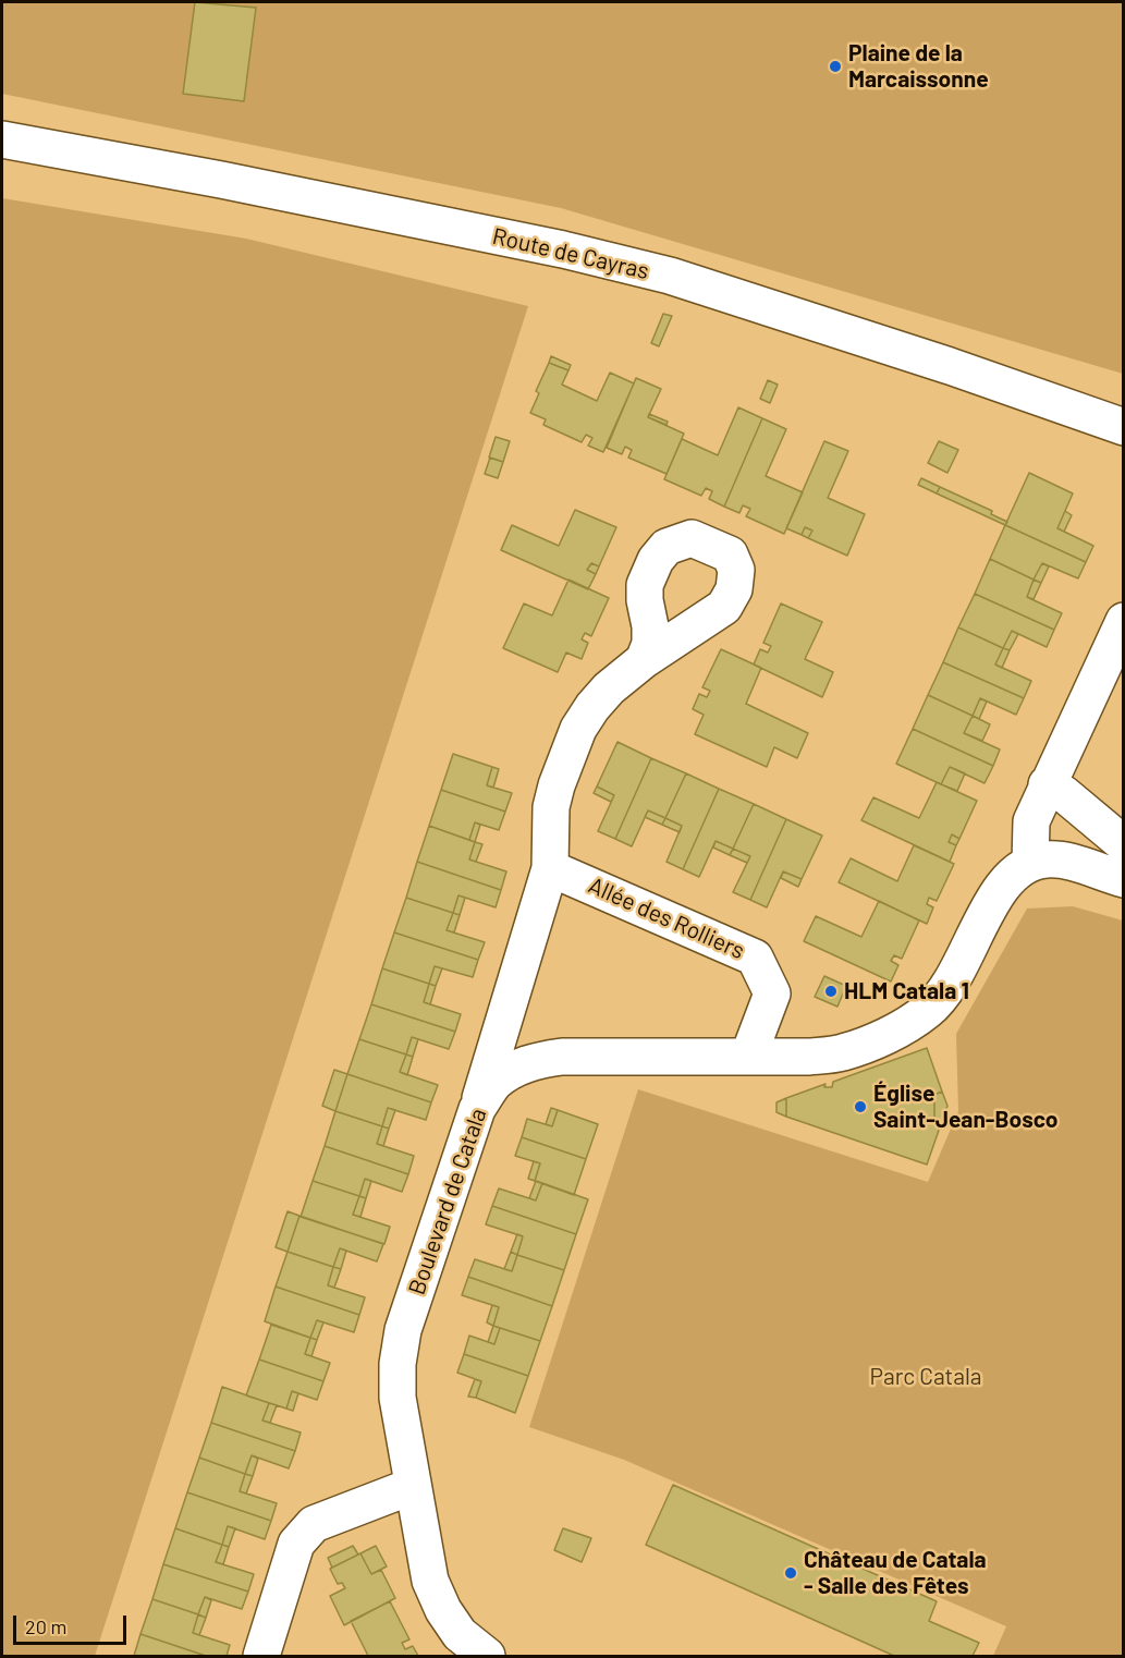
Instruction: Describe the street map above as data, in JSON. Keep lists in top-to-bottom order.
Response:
{
  "streets": {
    "street": ["Route de Cayras", "Allée des Rolliers", "Boulevard de Catala"]
  },
  "crossings": [
    ["Allée des Rolliers", "Boulevard de Catala"]
  ],
  "parks": ["Parc Catala"],
  "places": [
    "Plaine de la Marcaissonne",
    "HLM Catala 1",
    "Église Saint-Jean-Bosco",
    "Château de Catala - Salle des Fêtes"
  ],
  "scale_bar": "20 m"
}
